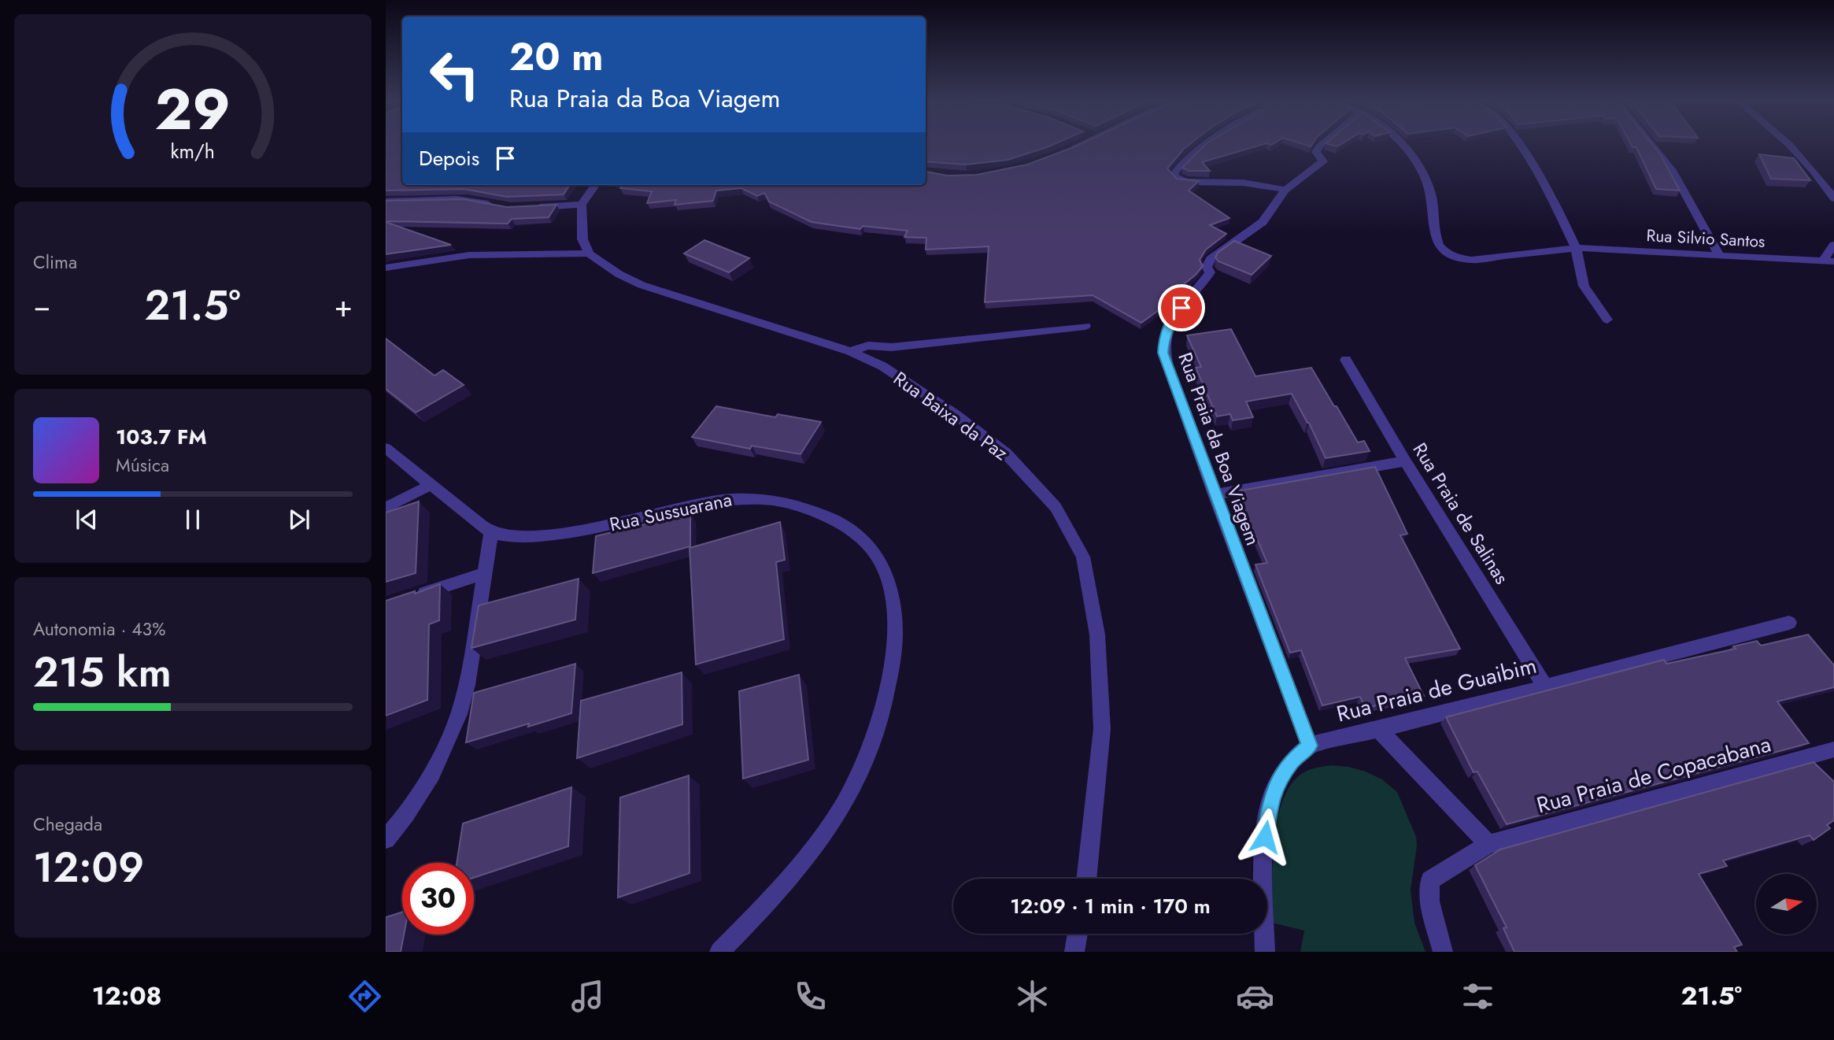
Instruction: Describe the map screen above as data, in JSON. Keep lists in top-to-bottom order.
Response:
{
  "streets": {
    "street": [
      "Rua Silvio Santos",
      "Rua Baixa da Paz",
      "Rua Praia da Boa Viagem",
      "Rua Sussuarana",
      "Rua Praia de Salinas",
      "Rua Praia de Guaibim",
      "Rua Praia de Copacabana"
    ]
  },
  "crossings": [
    ["Rua Praia da Boa Viagem", "Rua Praia de Guaibim"],
    ["Rua Praia de Salinas", "Rua Praia de Guaibim"]
  ],
  "north": "right",
  "page": {
    "turn": ["20 m", "Rua Praia da Boa Viagem"],
    "then": "Depois",
    "tile": [
      "Clima",
      ["Autonomia · 43%", "215 km"],
      ["Chegada", "12:09"]
    ],
    "heat": ["−", "21.5°", "+"],
    "song": ["103.7 FM", "Música"],
    "limit": "30",
    "trip": "12:09 · 1 min · 170 m",
    "tabs": ["12:08", "21.5°"],
    "gauge": ["29", "km/h"]
  }
}
